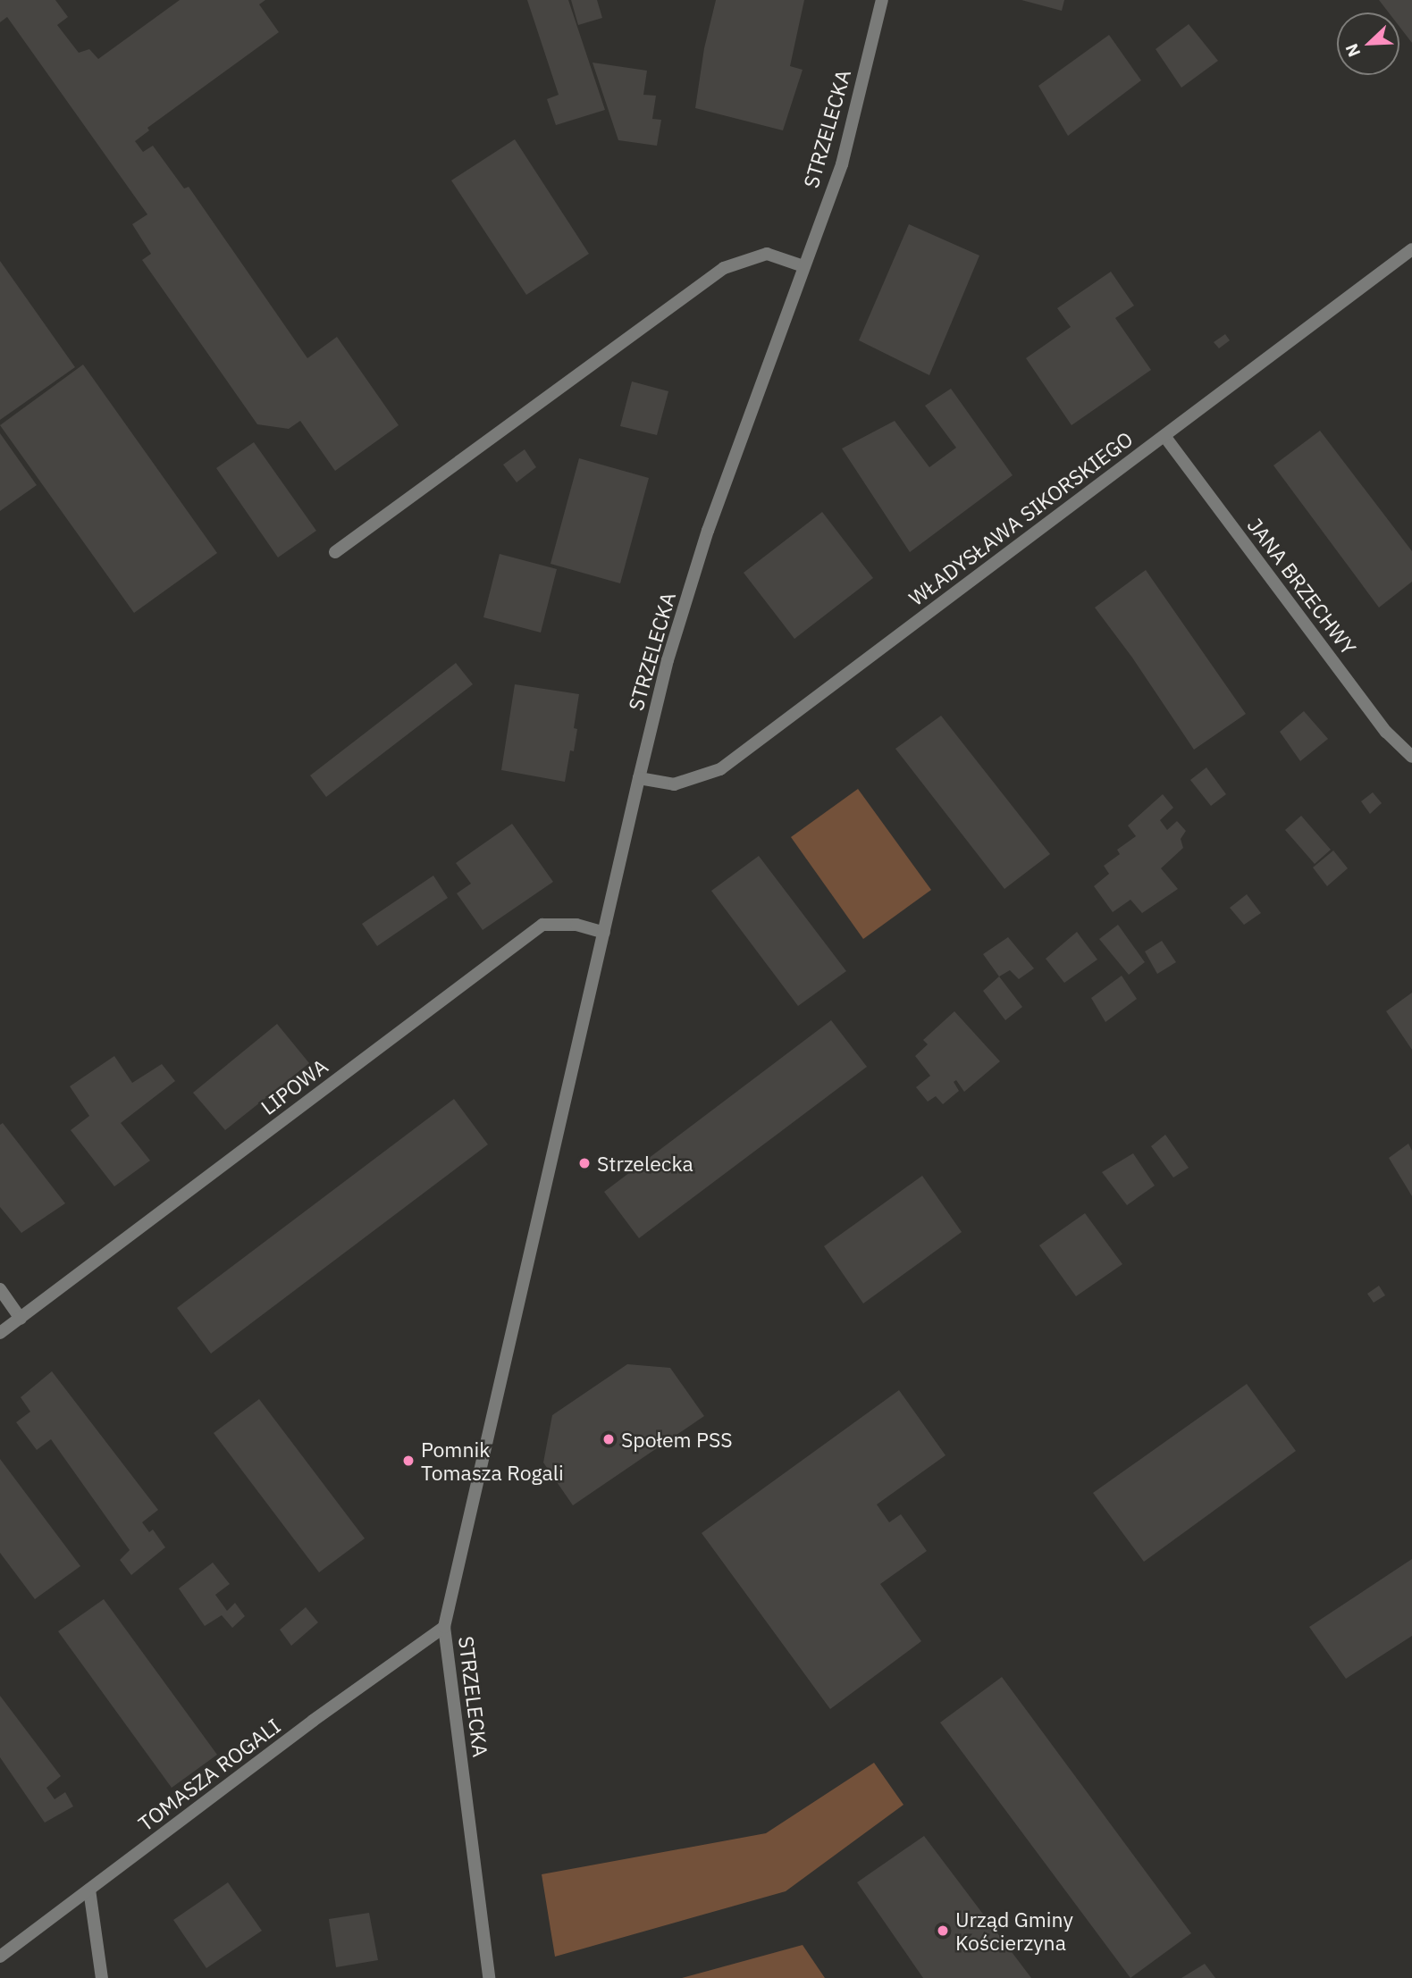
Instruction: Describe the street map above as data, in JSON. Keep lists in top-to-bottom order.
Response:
{
  "streets": {
    "street": [
      "STRZELECKA",
      "WŁADYSŁAWA SIKORSKIEGO",
      "JANA BRZECHWY",
      "LIPOWA",
      "TOMASZA ROGALI"
    ]
  },
  "crossings": [
    ["STRZELECKA", "WŁADYSŁAWA SIKORSKIEGO"],
    ["STRZELECKA", "LIPOWA"],
    ["STRZELECKA", "TOMASZA ROGALI"],
    ["WŁADYSŁAWA SIKORSKIEGO", "JANA BRZECHWY"]
  ],
  "places": [
    "Strzelecka",
    "Społem PSS",
    "Pomnik Tomasza Rogali",
    "Urząd Gminy Kościerzyna"
  ],
  "north": "bottom left"
}
